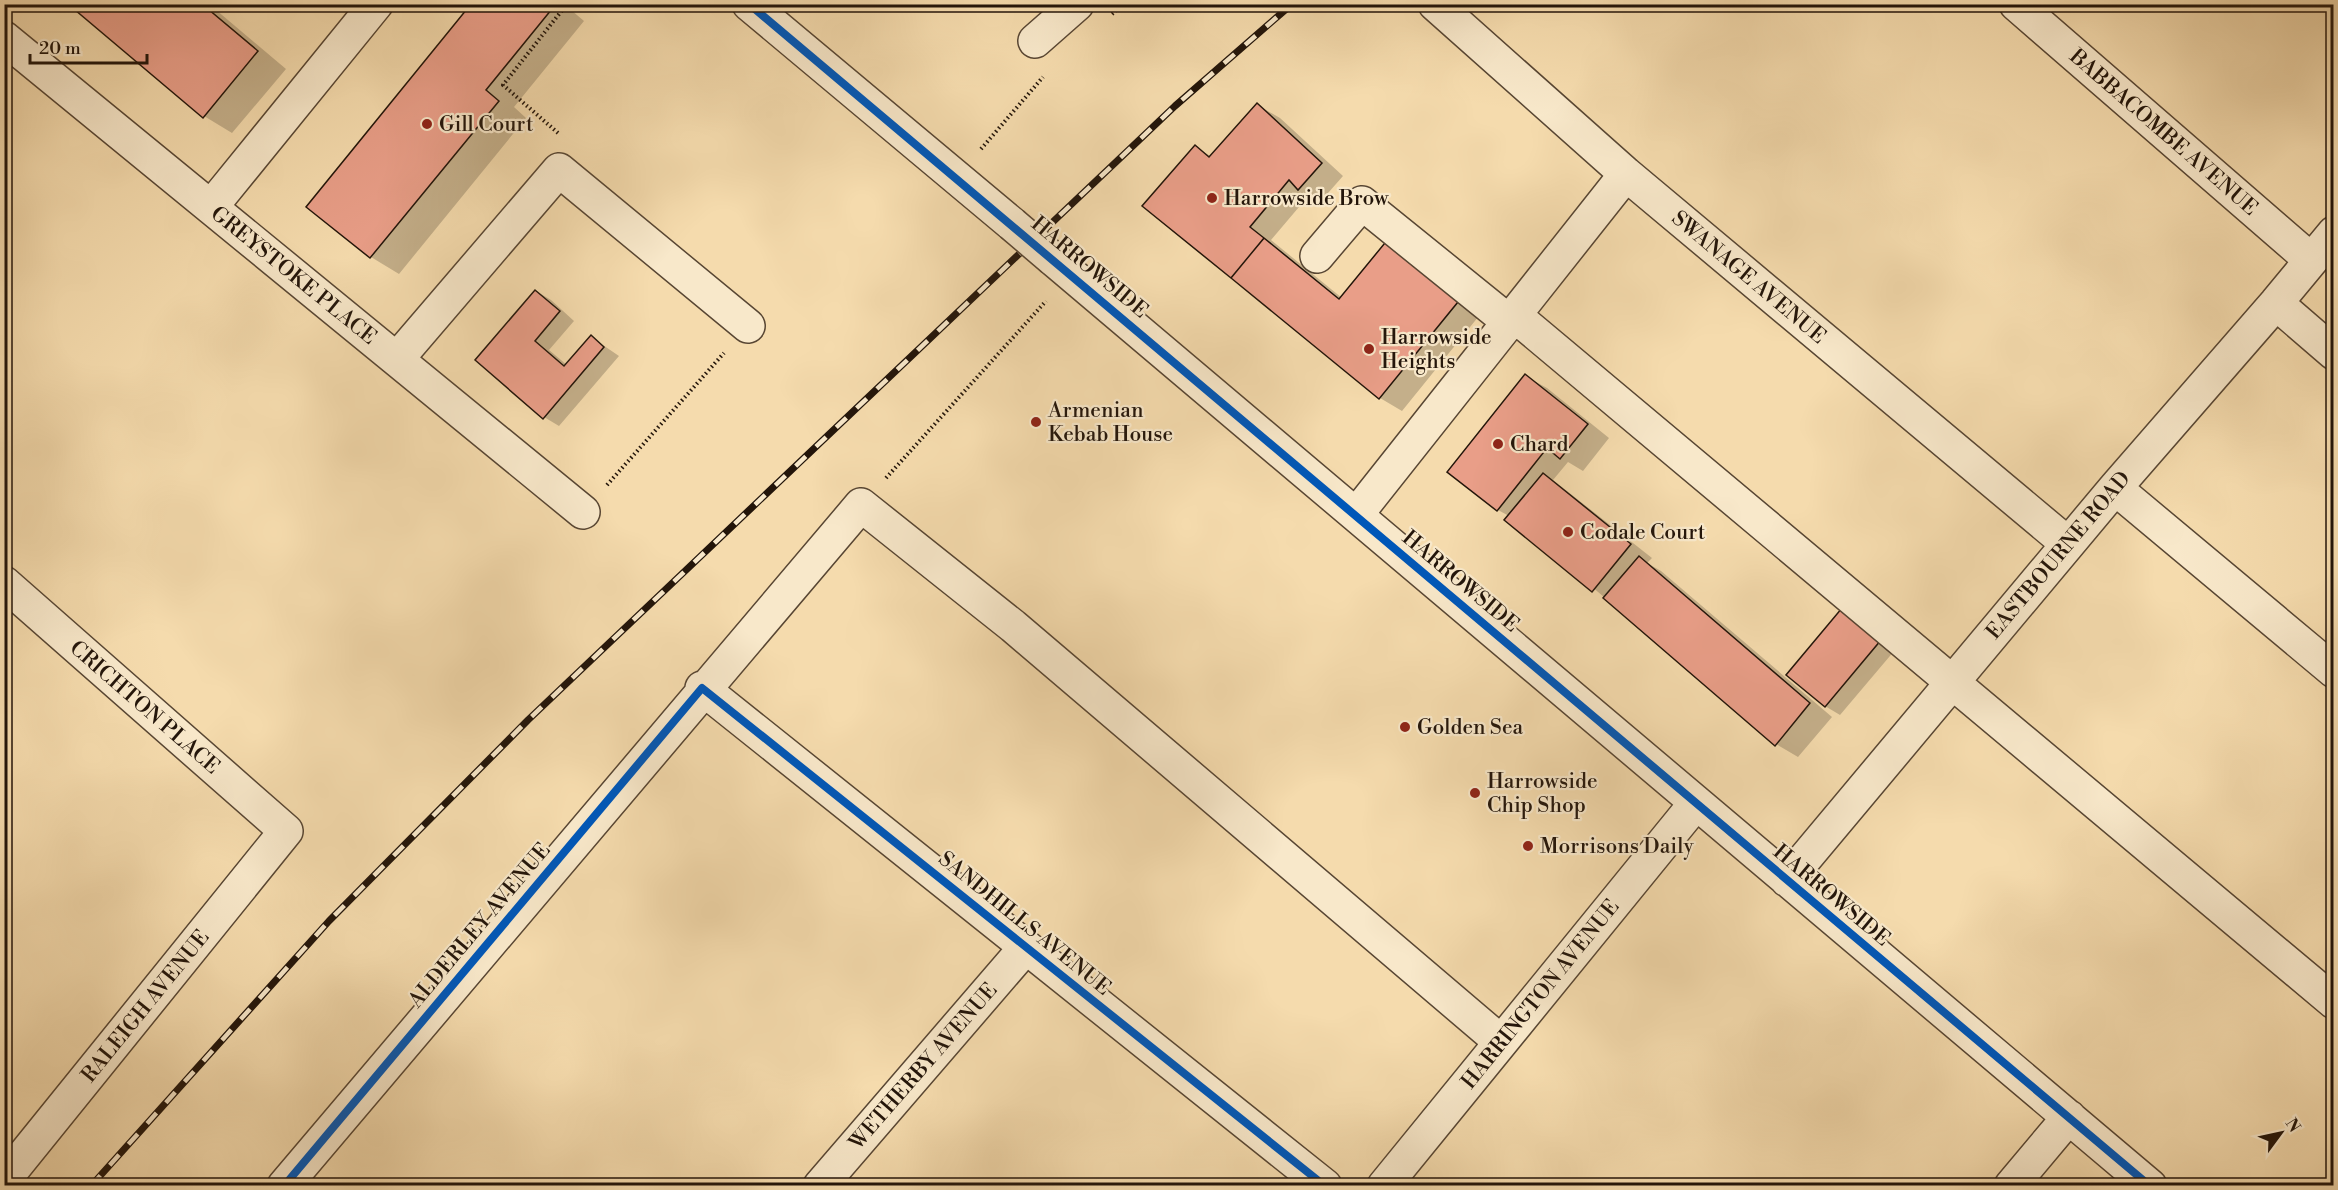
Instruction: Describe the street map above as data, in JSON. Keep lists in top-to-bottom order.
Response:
{
  "streets": {
    "street": [
      "BABBACOMBE AVENUE",
      "HARROWSIDE",
      "GREYSTOKE PLACE",
      "SWANAGE AVENUE",
      "EASTBOURNE ROAD",
      "CRICHTON PLACE",
      "SANDHILLS AVENUE",
      "ALDERLEY AVENUE",
      "HARRINGTON AVENUE",
      "RALEIGH AVENUE",
      "WETHERBY AVENUE"
    ]
  },
  "crossings": [
    ["BABBACOMBE AVENUE", "EASTBOURNE ROAD"],
    ["HARROWSIDE", "EASTBOURNE ROAD"],
    ["HARROWSIDE", "HARRINGTON AVENUE"],
    ["SWANAGE AVENUE", "EASTBOURNE ROAD"],
    ["CRICHTON PLACE", "RALEIGH AVENUE"],
    ["SANDHILLS AVENUE", "ALDERLEY AVENUE"],
    ["SANDHILLS AVENUE", "WETHERBY AVENUE"]
  ],
  "places": [
    "Gill Court",
    "Harrowside Brow",
    "Harrowside Heights",
    "Armenian Kebab House",
    "Chard",
    "Codale Court",
    "Golden Sea",
    "Harrowside Chip Shop",
    "Morrisons Daily"
  ],
  "scale_bar": "20 m",
  "north": "top right"
}
